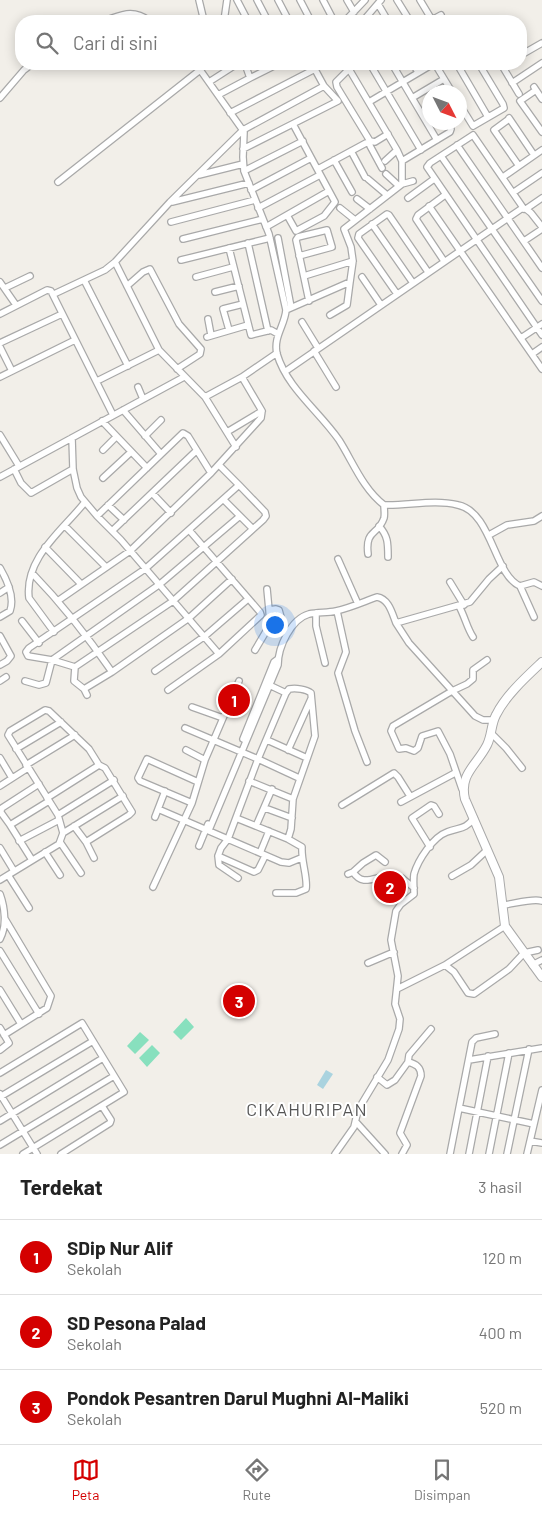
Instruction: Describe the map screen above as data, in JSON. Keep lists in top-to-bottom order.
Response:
{
  "districts": ["CIKAHURIPAN"],
  "north": "bottom right",
  "page": {
    "search": "Cari di sini",
    "pins": ["1", "2", "3"],
    "heading": ["Terdekat", "3 hasil"],
    "list": [
      {
        "mark": "1",
        "name": "SDip Nur Alif",
        "note": "Sekolah",
        "value": "120 m"
      },
      {
        "mark": "2",
        "name": "SD Pesona Palad",
        "note": "Sekolah",
        "value": "400 m"
      },
      {
        "mark": "3",
        "name": "Pondok Pesantren Darul Mughni Al-Maliki",
        "note": "Sekolah",
        "value": "520 m"
      }
    ],
    "nav": ["Peta", "Rute", "Disimpan"]
  }
}
